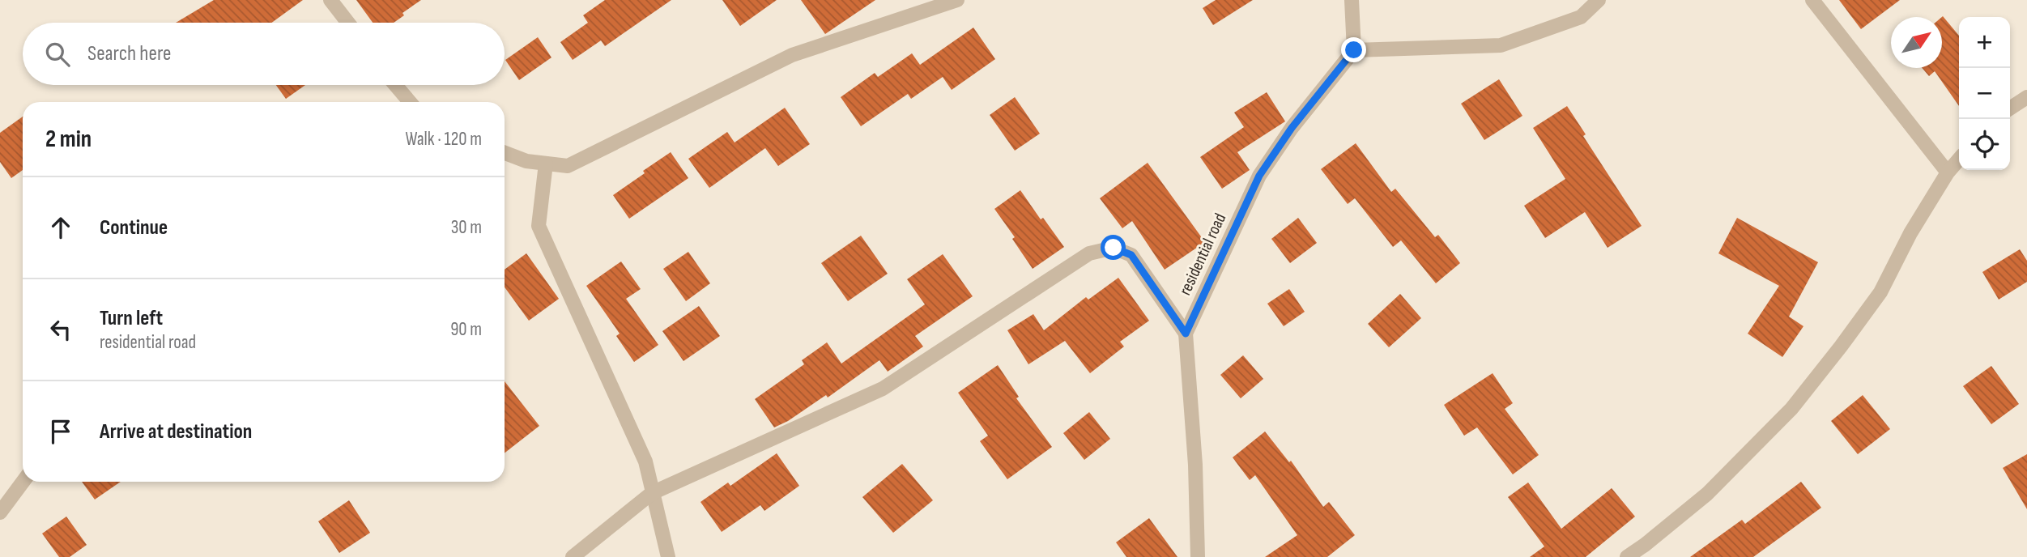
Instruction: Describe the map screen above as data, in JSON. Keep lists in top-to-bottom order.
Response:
{
  "streets": {
    "street": ["residential road"]
  },
  "north": "top right",
  "page": {
    "map_buttons": ["+", "−"],
    "search": "Search here",
    "heading": ["2 min", "Walk · 120 m"],
    "list": [
      ["Continue", "30 m"],
      ["Turn left", "residential road", "90 m"],
      "Arrive at destination"
    ]
  }
}
